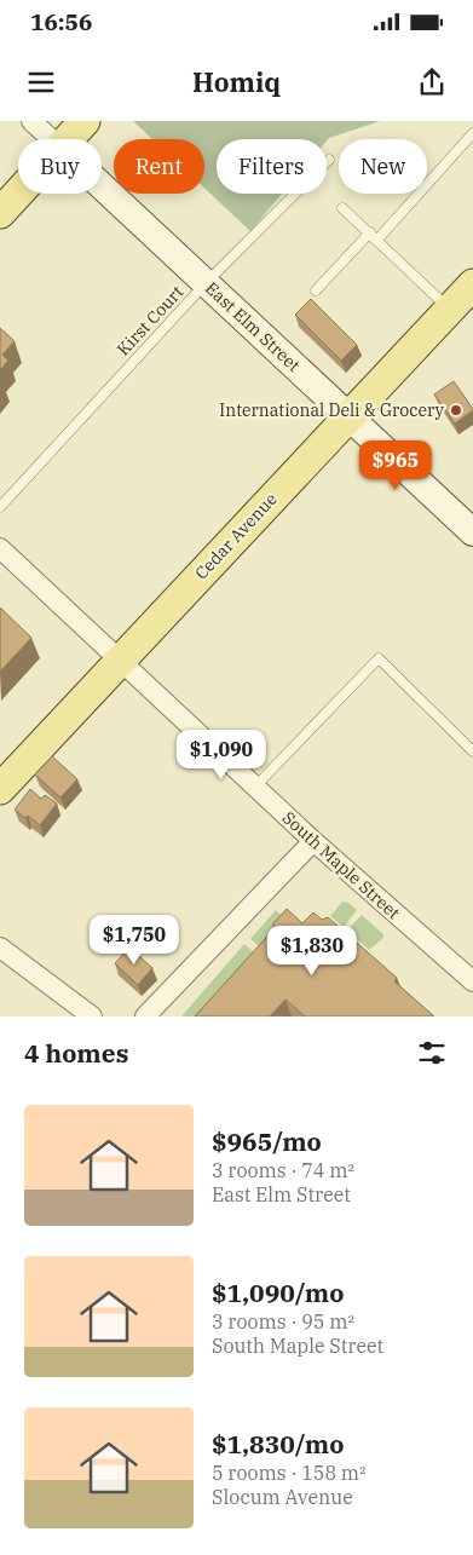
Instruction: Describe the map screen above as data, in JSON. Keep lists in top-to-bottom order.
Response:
{
  "streets": {
    "main road": ["Cedar Avenue"],
    "street": ["East Elm Street", "South Maple Street"],
    "lane": ["Kirst Court"]
  },
  "crossings": [
    ["Kirst Court", "East Elm Street"],
    ["East Elm Street", "Cedar Avenue"],
    ["Cedar Avenue", "South Maple Street"]
  ],
  "places": ["International Deli & Grocery"],
  "page": {
    "status": "16:56",
    "header": "Homiq",
    "chip": [
      "Buy",
      "Rent",
      "Filters",
      "New"
    ],
    "price": [
      "$965",
      "$1,090",
      "$1,750",
      "$1,830"
    ],
    "heading": "4 homes",
    "list": [
      {
        "name": "$965/mo",
        "note": "3 rooms · 74 m² · East Elm Street"
      },
      {
        "name": "$1,090/mo",
        "note": "3 rooms · 95 m² · South Maple Street"
      },
      {
        "name": "$1,830/mo",
        "note": "5 rooms · 158 m² · Slocum Avenue"
      }
    ]
  }
}
